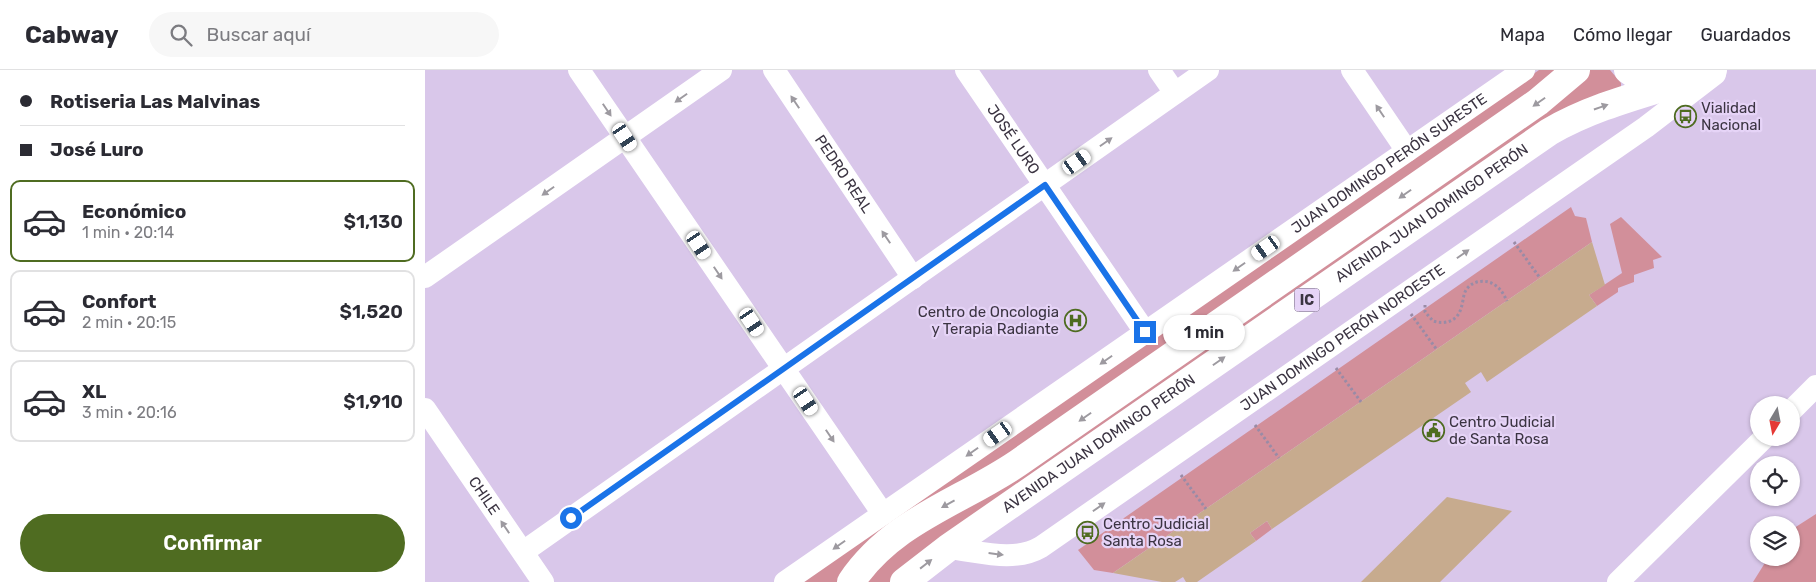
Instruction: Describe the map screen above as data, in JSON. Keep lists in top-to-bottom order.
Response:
{
  "streets": {
    "main road": ["AVENIDA JUAN DOMINGO PERÓN", "IC"],
    "street": [
      "JOSÉ LURO",
      "JUAN DOMINGO PERÓN SURESTE",
      "PEDRO REAL",
      "JUAN DOMINGO PERÓN NOROESTE",
      "CHILE"
    ]
  },
  "crossings": [
    ["JOSÉ LURO", "JUAN DOMINGO PERÓN SURESTE"],
    ["AVENIDA JUAN DOMINGO PERÓN", "IC"],
    ["AVENIDA JUAN DOMINGO PERÓN", "JUAN DOMINGO PERÓN NOROESTE"]
  ],
  "one_way": ["JUAN DOMINGO PERÓN NOROESTE", "CHILE"],
  "places": {
    "bus stop": ["Vialidad Nacional", "Centro Judicial Santa Rosa"],
    "hospital": ["Centro de Oncologia y Terapia Radiante"],
    "public building": ["Centro Judicial de Santa Rosa"]
  },
  "north": "bottom",
  "page": {
    "header": "Cabway",
    "search": "Buscar aquí",
    "nav": ["Mapa", "Cómo llegar", "Guardados"],
    "banner": ["Rotiseria Las Malvinas", "José Luro"],
    "list": [
      {
        "name": "Económico",
        "note": "1 min · 20:14",
        "value": "$1,130"
      },
      {
        "name": "Confort",
        "note": "2 min · 20:15",
        "value": "$1,520"
      },
      {
        "name": "XL",
        "note": "3 min · 20:16",
        "value": "$1,910"
      }
    ],
    "bubble": "1 min",
    "buttons": "Confirmar"
  }
}
